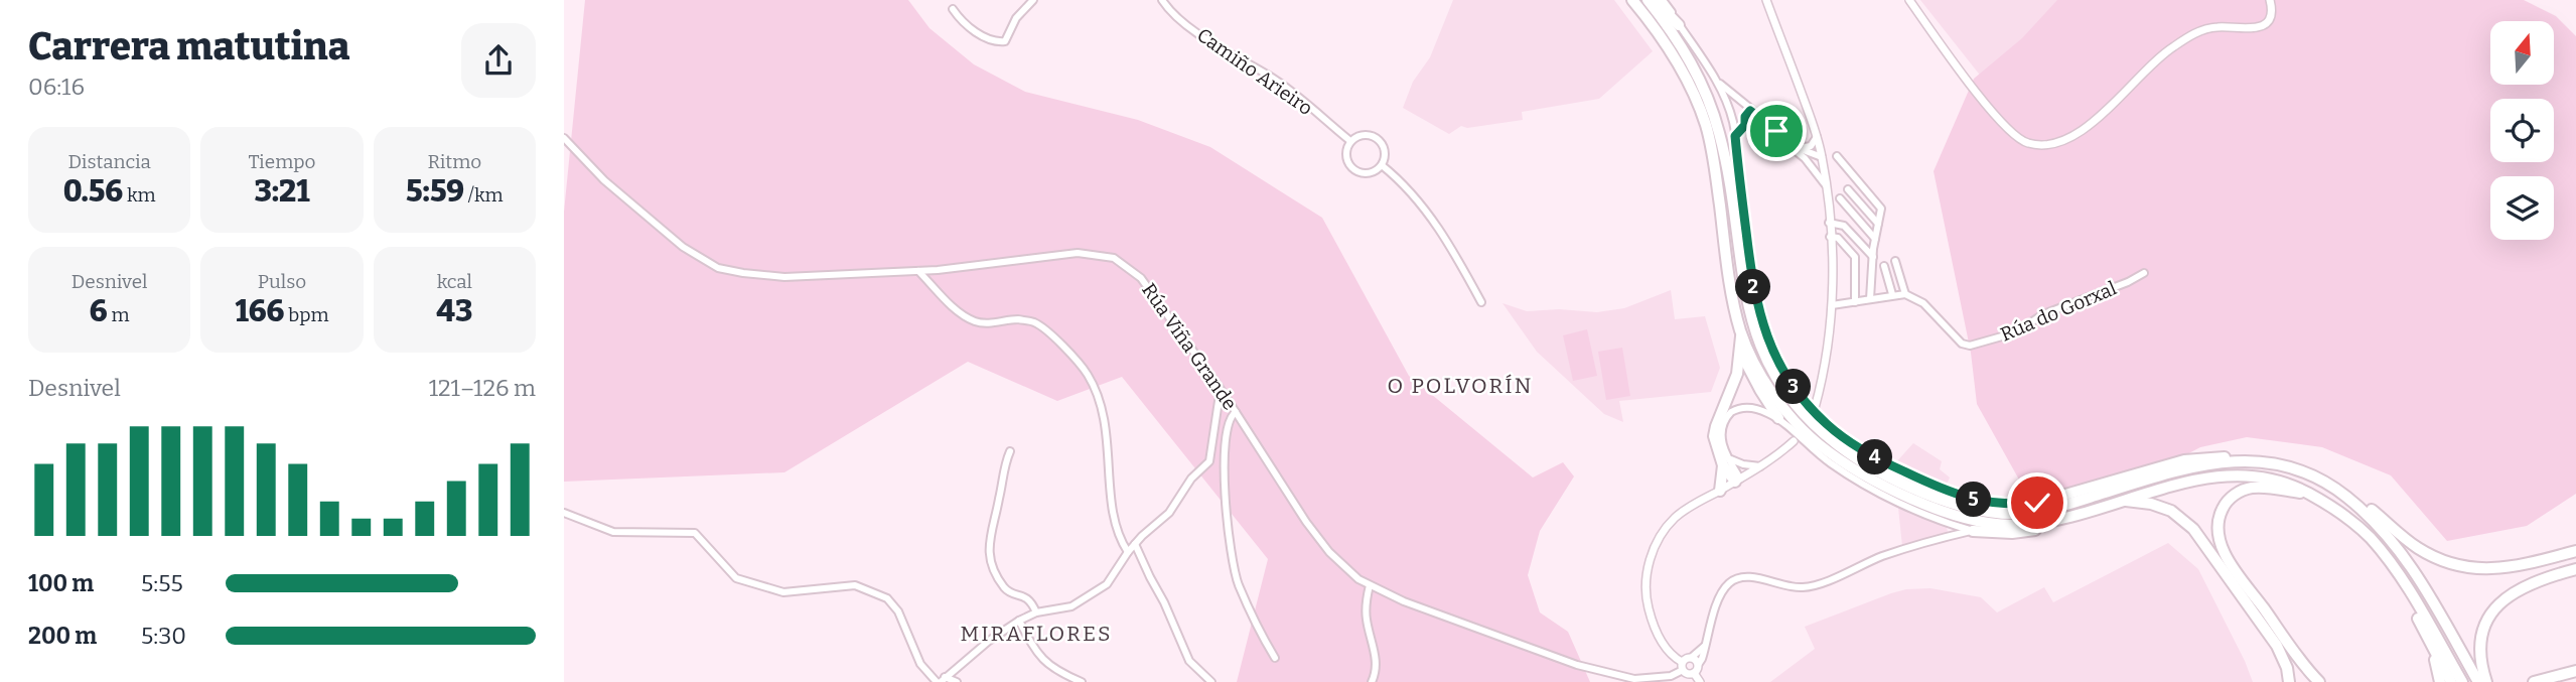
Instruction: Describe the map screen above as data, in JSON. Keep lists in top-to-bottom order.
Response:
{
  "streets": {
    "street": ["Camiño Arieiro", "Rúa do Gorxal", "Rúa Viña Grande"]
  },
  "districts": ["O POLVORÍN", "MIRAFLORES"],
  "north": "top",
  "page": {
    "heading": ["Carrera matutina", "06:16"],
    "stats": [
      ["Distancia", "0.56 km"],
      ["Tiempo", "3:21"],
      ["Ritmo", "5:59 /km"],
      ["Desnivel", "6 m"],
      ["Pulso", "166 bpm"],
      ["kcal", "43"]
    ],
    "pins": [
      "2",
      "3",
      "4",
      "5"
    ],
    "chart": ["Desnivel", "121–126 m"],
    "list": [
      {
        "name": "100 m",
        "note": "5:55"
      },
      {
        "name": "200 m",
        "note": "5:30"
      }
    ]
  }
}
